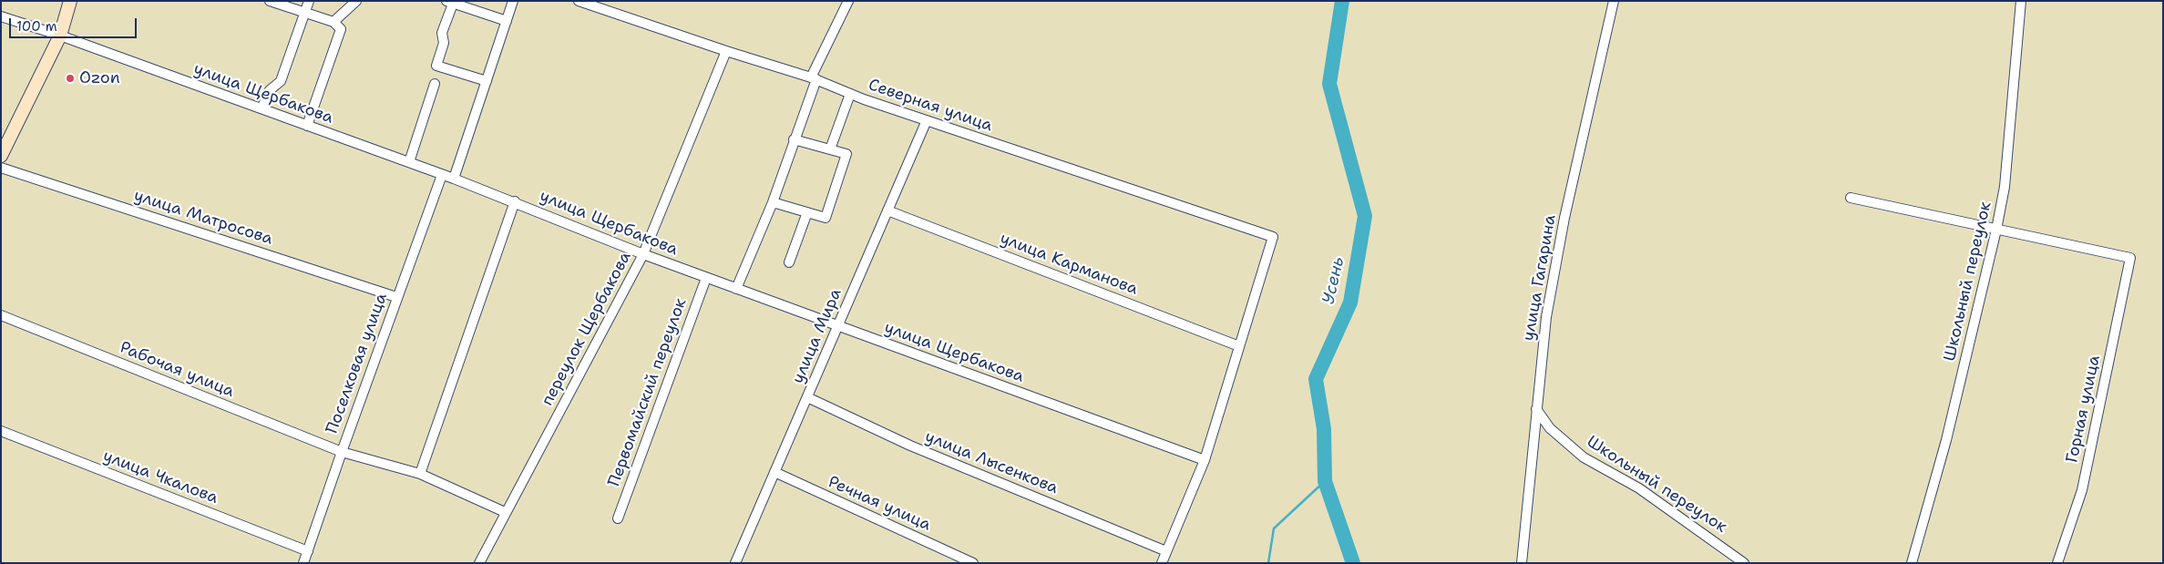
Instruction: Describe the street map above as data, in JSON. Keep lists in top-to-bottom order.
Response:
{
  "streets": {
    "street": [
      "улица Щербакова",
      "Северная улица",
      "улица Матросова",
      "улица Карманова",
      "улица Гагарина",
      "Школьный переулок",
      "переулок Щербакова",
      "улица Мира",
      "Поселковая улица",
      "Рабочая улица",
      "Первомайский переулок",
      "Горная улица",
      "улица Лысенкова",
      "улица Чкалова",
      "Речная улица"
    ]
  },
  "crossings": [
    ["улица Щербакова", "переулок Щербакова"],
    ["улица Щербакова", "улица Мира"],
    ["улица Щербакова", "Поселковая улица"],
    ["улица Щербакова", "Первомайский переулок"],
    ["Северная улица", "улица Карманова"],
    ["Северная улица", "переулок Щербакова"],
    ["Северная улица", "улица Мира"],
    ["улица Матросова", "Поселковая улица"],
    ["улица Карманова", "улица Мира"],
    ["улица Гагарина", "Школьный переулок"],
    ["Школьный переулок", "Горная улица"],
    ["переулок Щербакова", "Рабочая улица"],
    ["улица Мира", "улица Лысенкова"],
    ["улица Мира", "Речная улица"],
    ["Поселковая улица", "Рабочая улица"],
    ["Поселковая улица", "улица Чкалова"]
  ],
  "water": ["Усень"],
  "places": ["Ozon"],
  "scale_bar": "100 m"
}
